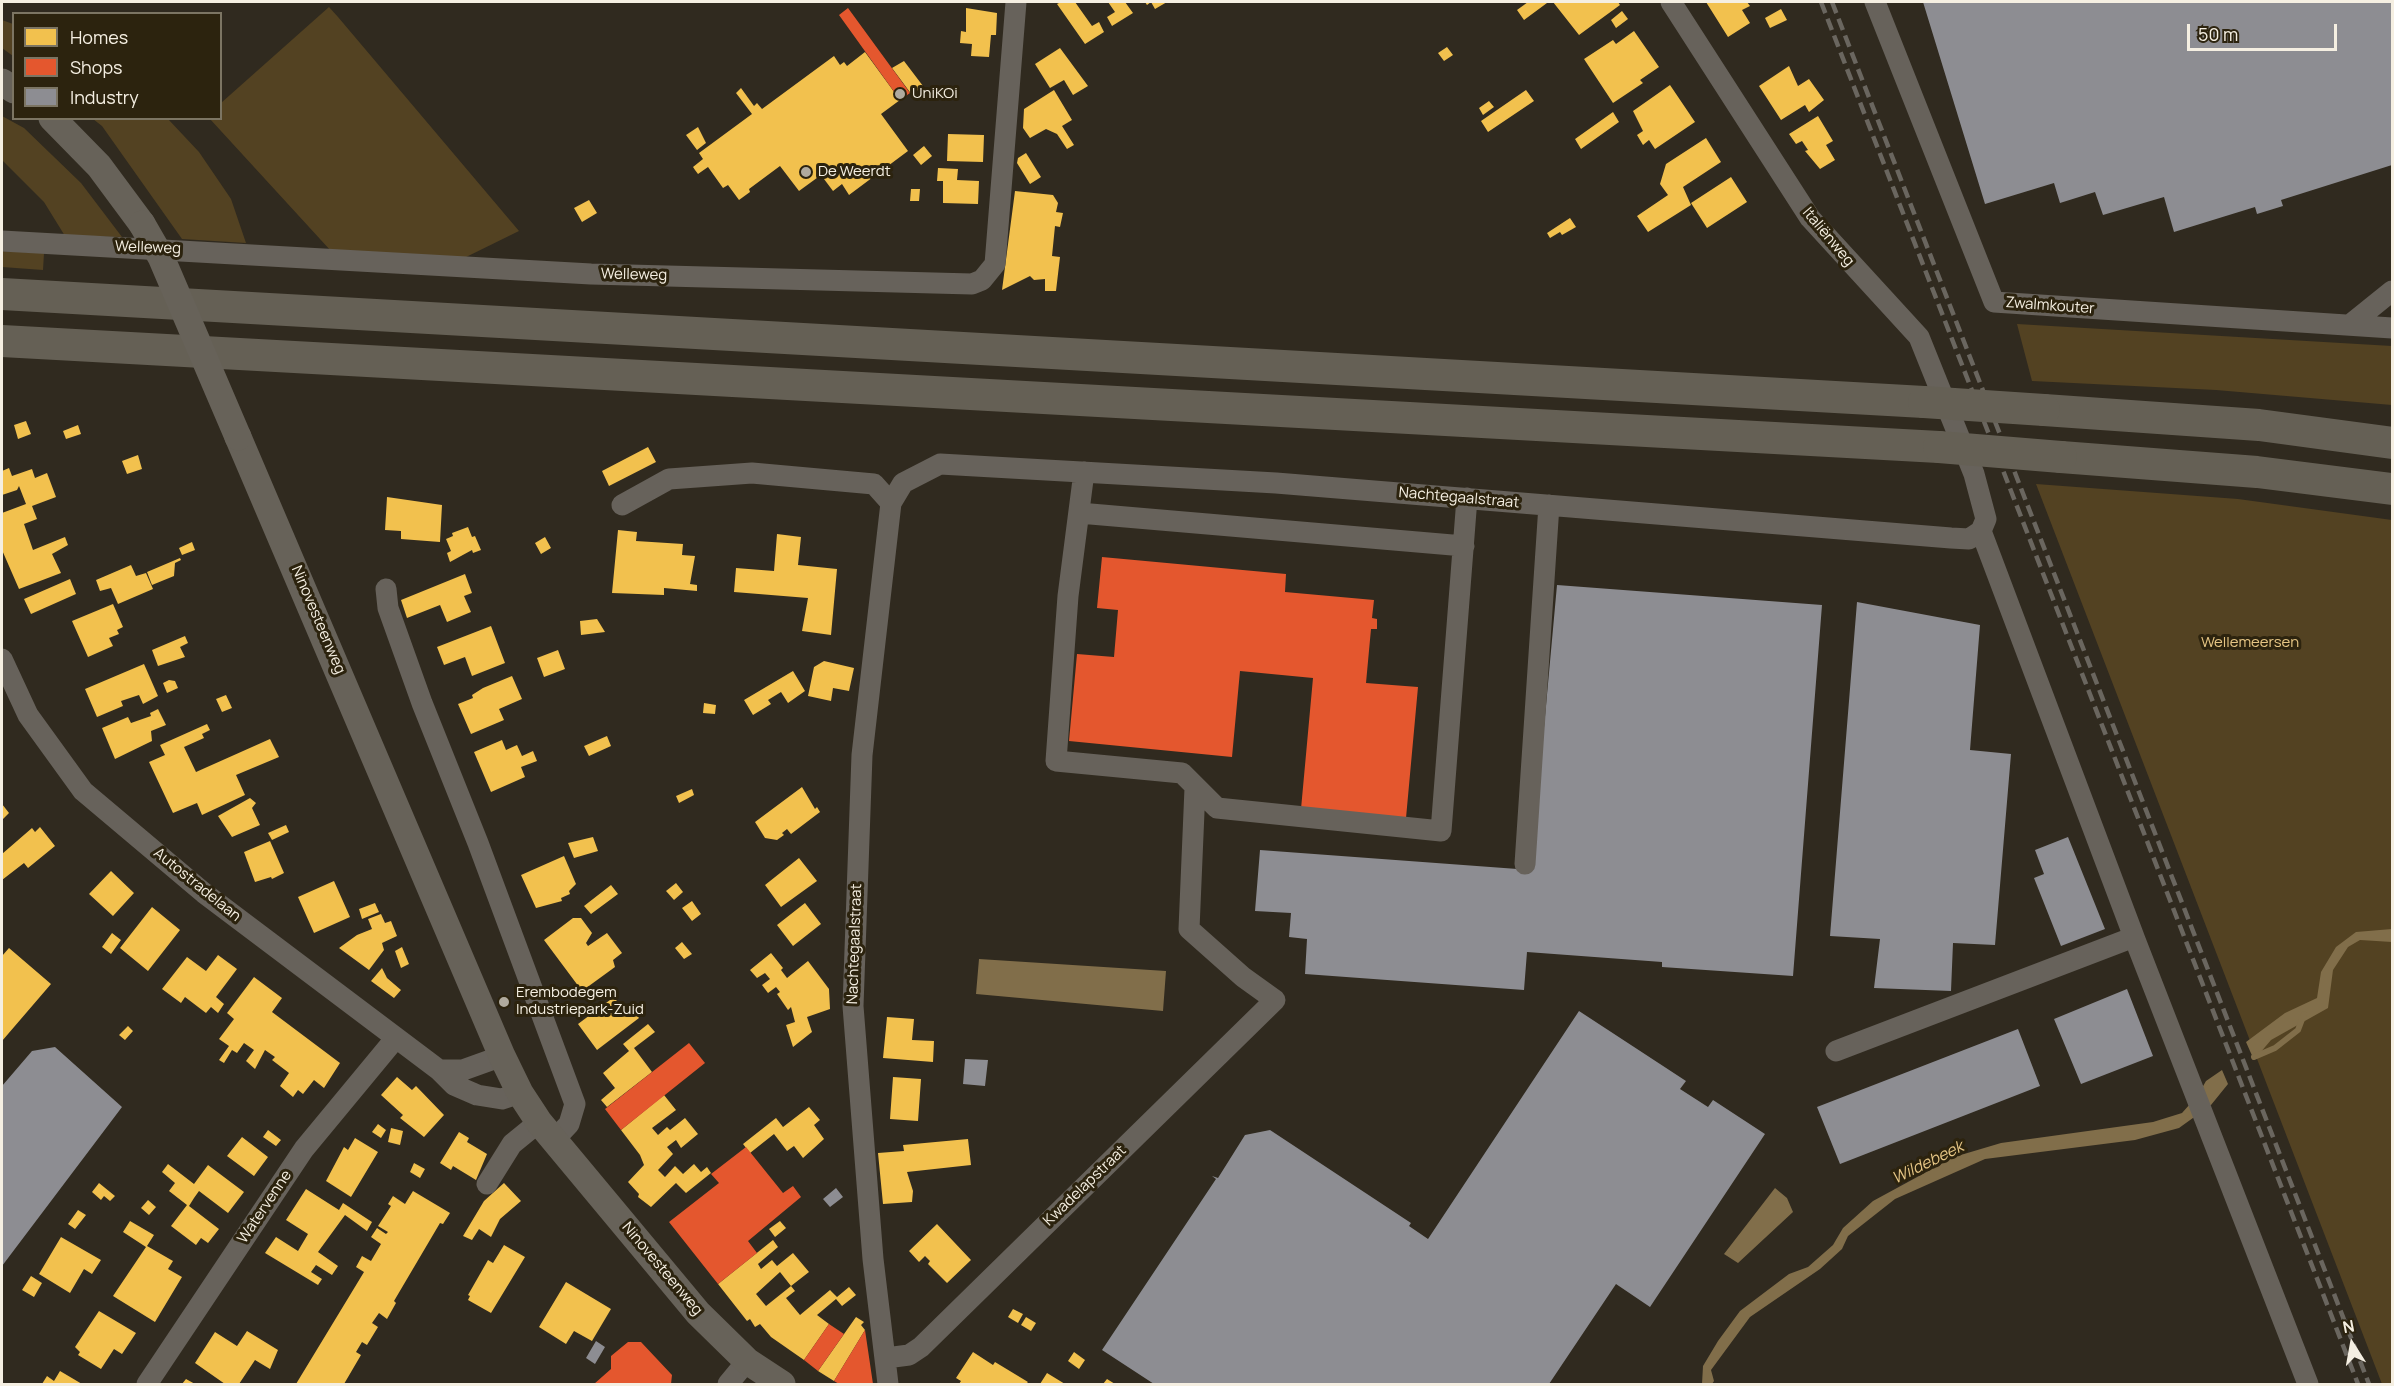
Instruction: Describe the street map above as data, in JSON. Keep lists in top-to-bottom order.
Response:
{
  "streets": {
    "main road": ["Ninovesteenweg"],
    "street": [
      "Italiënweg",
      "Welleweg",
      "Zwalmkouter",
      "Nachtegaalstraat",
      "Autostradelaan",
      "Kwadelapstraat",
      "Watervenne"
    ]
  },
  "crossings": [
    ["Italiënweg", "Nachtegaalstraat"],
    ["Nachtegaalstraat", "Kwadelapstraat"],
    ["Ninovesteenweg", "Autostradelaan"],
    ["Autostradelaan", "Watervenne"]
  ],
  "water": ["Wildebeek"],
  "parks": ["Wellemeersen"],
  "places": ["UniKOi", "De Weerdt", "Erembodegem Industriepark-Zuid"],
  "legend": ["Homes", "Shops", "Industry"],
  "scale_bar": "50 m",
  "north": "top"
}
